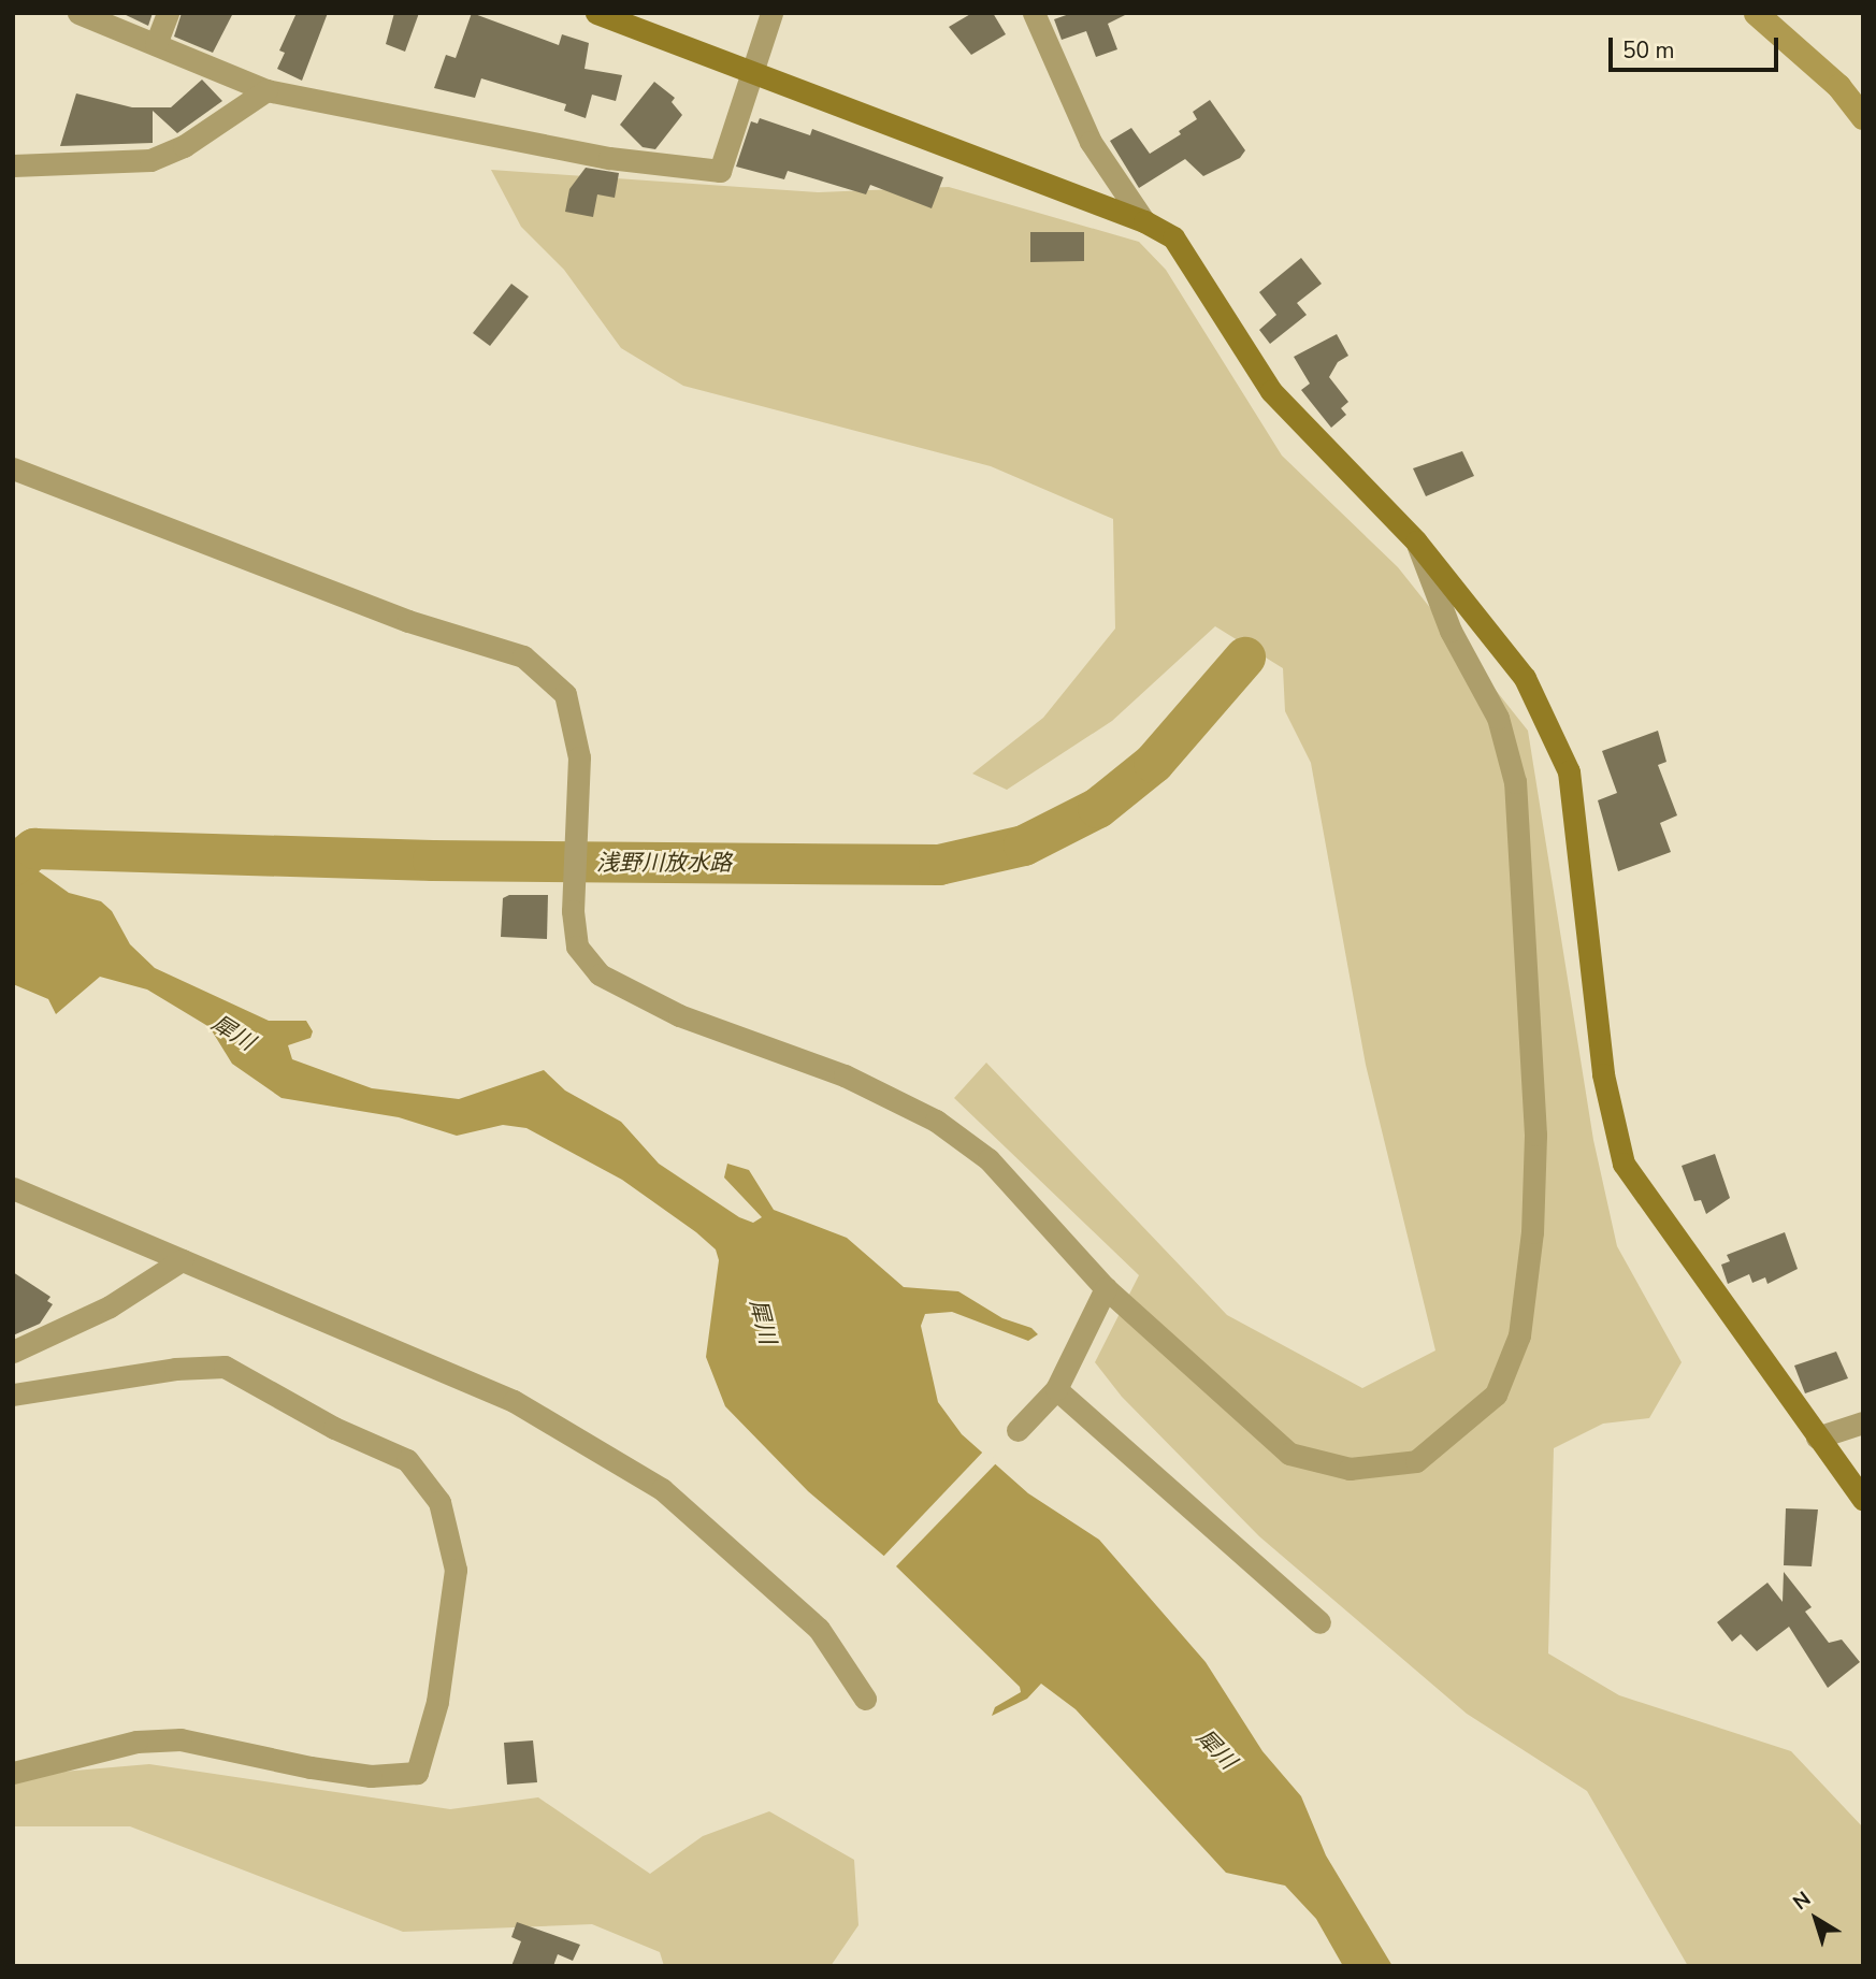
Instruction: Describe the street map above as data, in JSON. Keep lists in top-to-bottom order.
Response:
{
  "water": ["浅野川放水路", "犀川"],
  "scale_bar": "50 m",
  "north": "top left"
}
